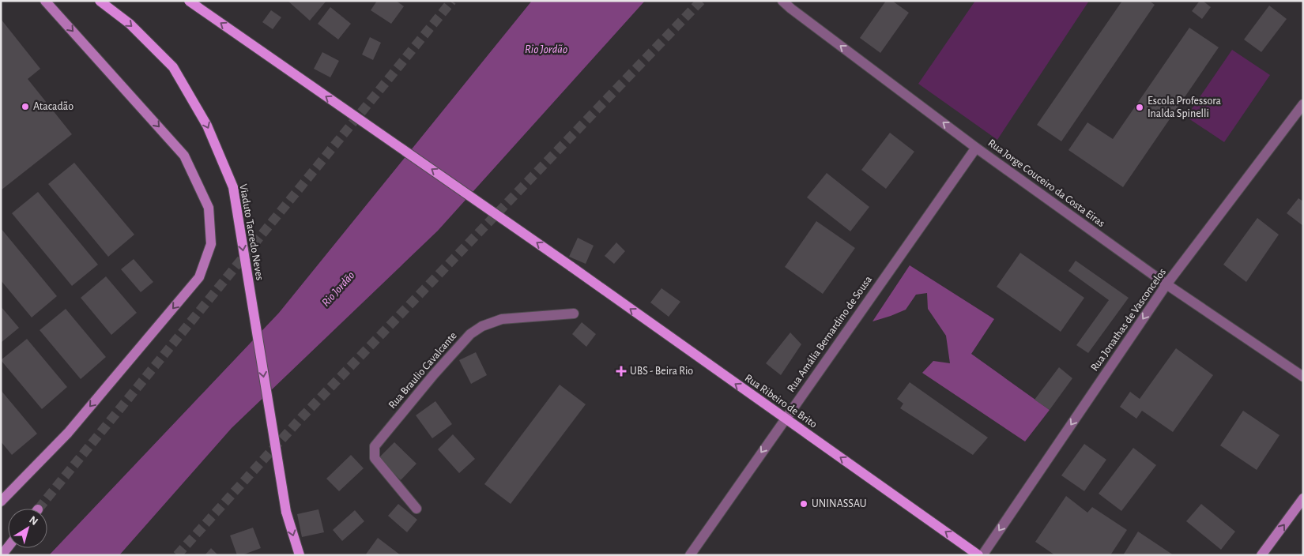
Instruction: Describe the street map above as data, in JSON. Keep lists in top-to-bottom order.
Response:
{
  "streets": {
    "main road": ["Viaduto Tacredo Neves", "Rua Ribeiro de Brito"],
    "street": [
      "Rua Jorge Couceiro da Costa Eiras",
      "Rua Jonathas de Vasconcelos",
      "Rua Amália Bernardino de Sousa",
      "Rua Braulio Cavalcante"
    ]
  },
  "crossings": [
    ["Rua Jorge Couceiro da Costa Eiras", "Rua Jonathas de Vasconcelos"],
    ["Rua Jorge Couceiro da Costa Eiras", "Rua Amália Bernardino de Sousa"],
    ["Rua Amália Bernardino de Sousa", "Rua Ribeiro de Brito"]
  ],
  "one_way": [
    "Rua Jorge Couceiro da Costa Eiras",
    "Viaduto Tacredo Neves",
    "Rua Jonathas de Vasconcelos",
    "Rua Ribeiro de Brito"
  ],
  "water": ["Rio Jordão"],
  "places": {
    "other": ["Atacadão", "Escola Professora Inalda Spinelli", "UNINASSAU"],
    "health": ["UBS - Beira Rio"]
  },
  "north": "top right"
}
